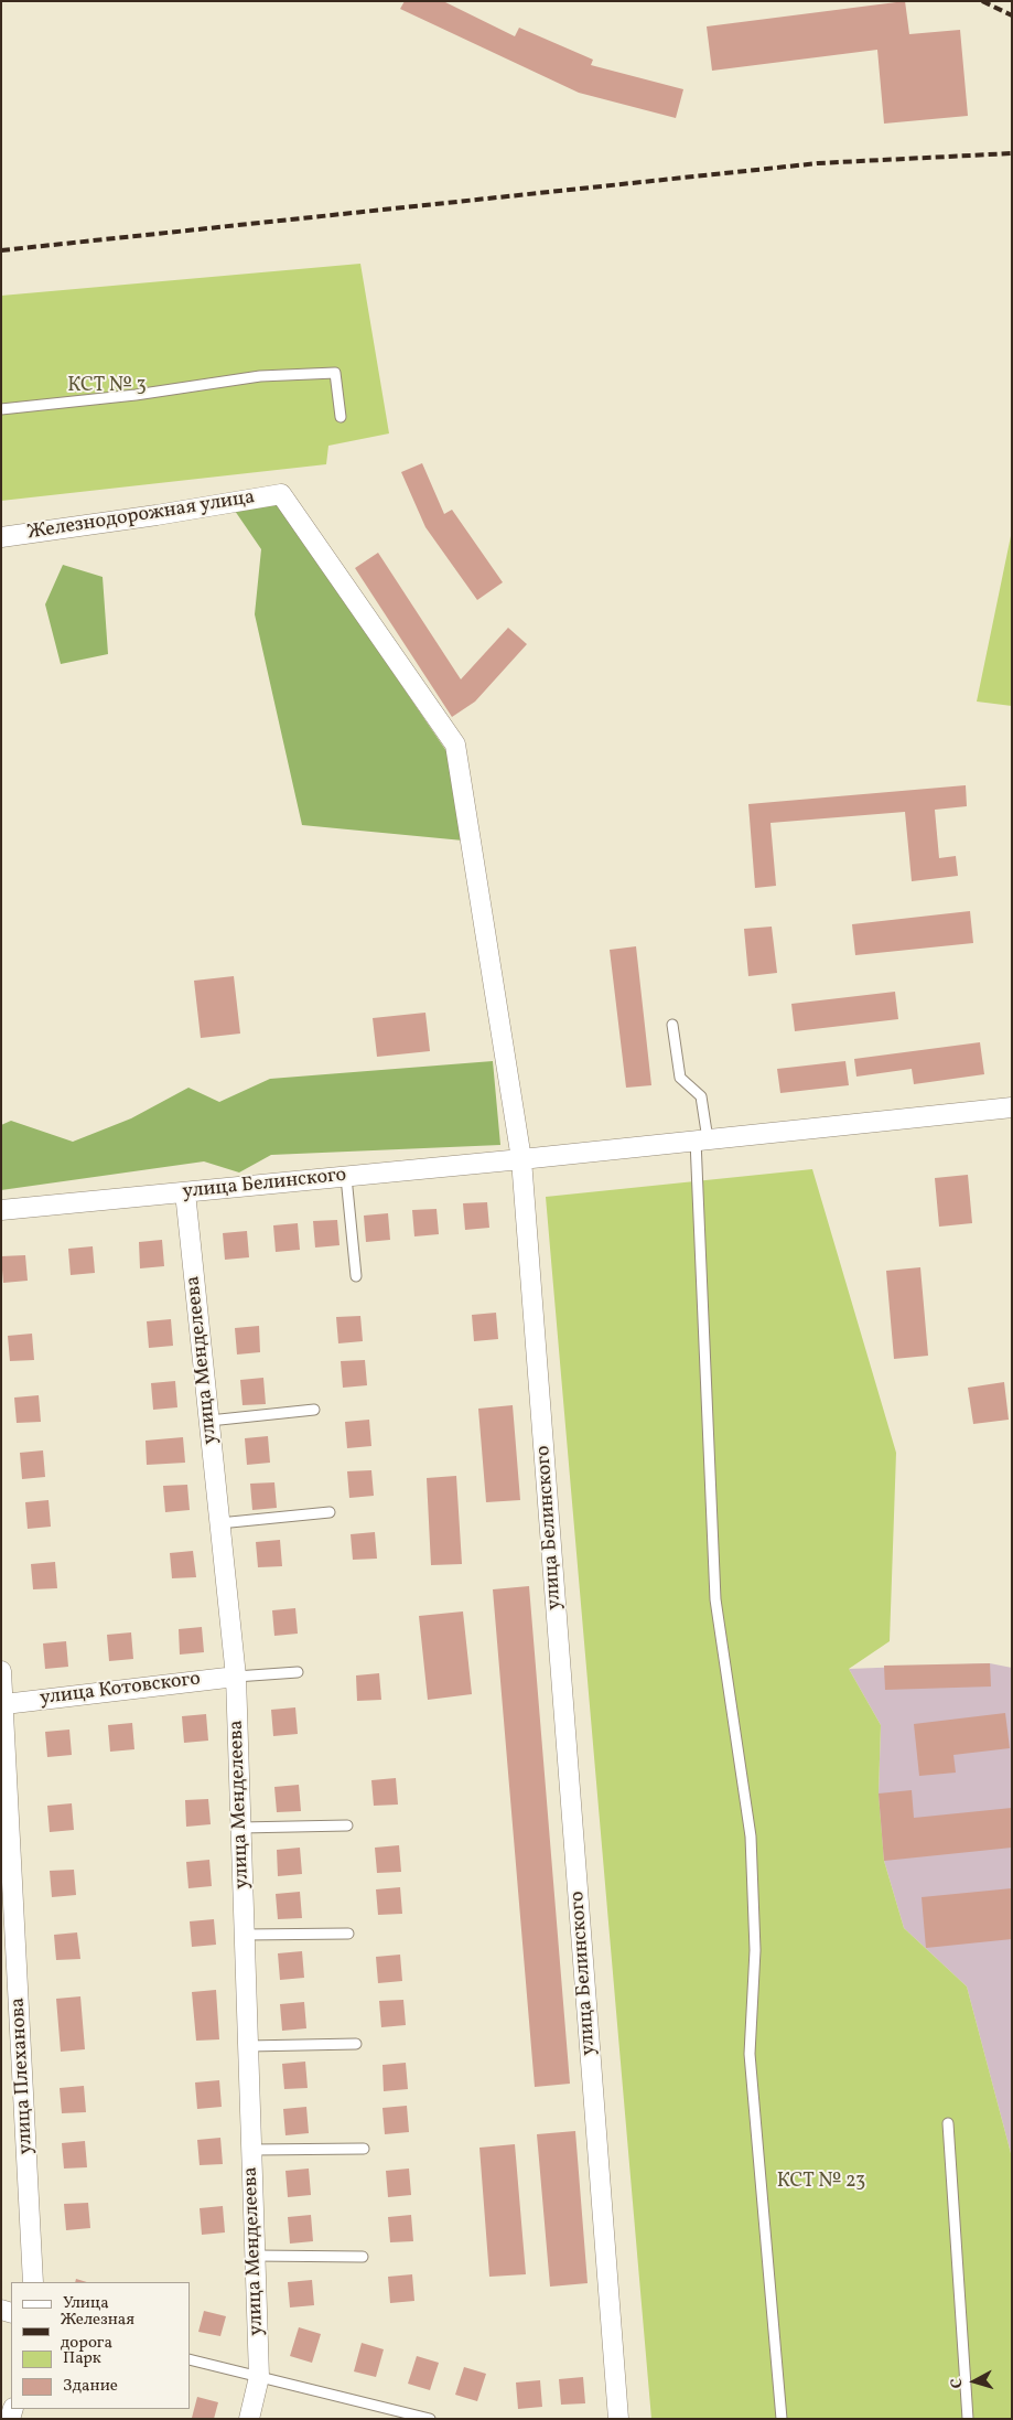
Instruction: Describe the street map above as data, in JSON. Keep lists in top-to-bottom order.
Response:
{
  "streets": {
    "street": [
      "Железнодорожная улица",
      "улица Белинского",
      "улица Менделеева",
      "улица Котовского",
      "улица Плеханова"
    ]
  },
  "crossings": [
    ["Железнодорожная улица", "улица Белинского"],
    ["улица Белинского", "улица Менделеева"],
    ["улица Менделеева", "улица Котовского"],
    ["улица Котовского", "улица Плеханова"]
  ],
  "parks": ["КСТ № 3", "КСТ № 23"],
  "legend": [
    "Улица",
    "Железная дорога",
    "Парк",
    "Здание"
  ],
  "north": "left"
}
